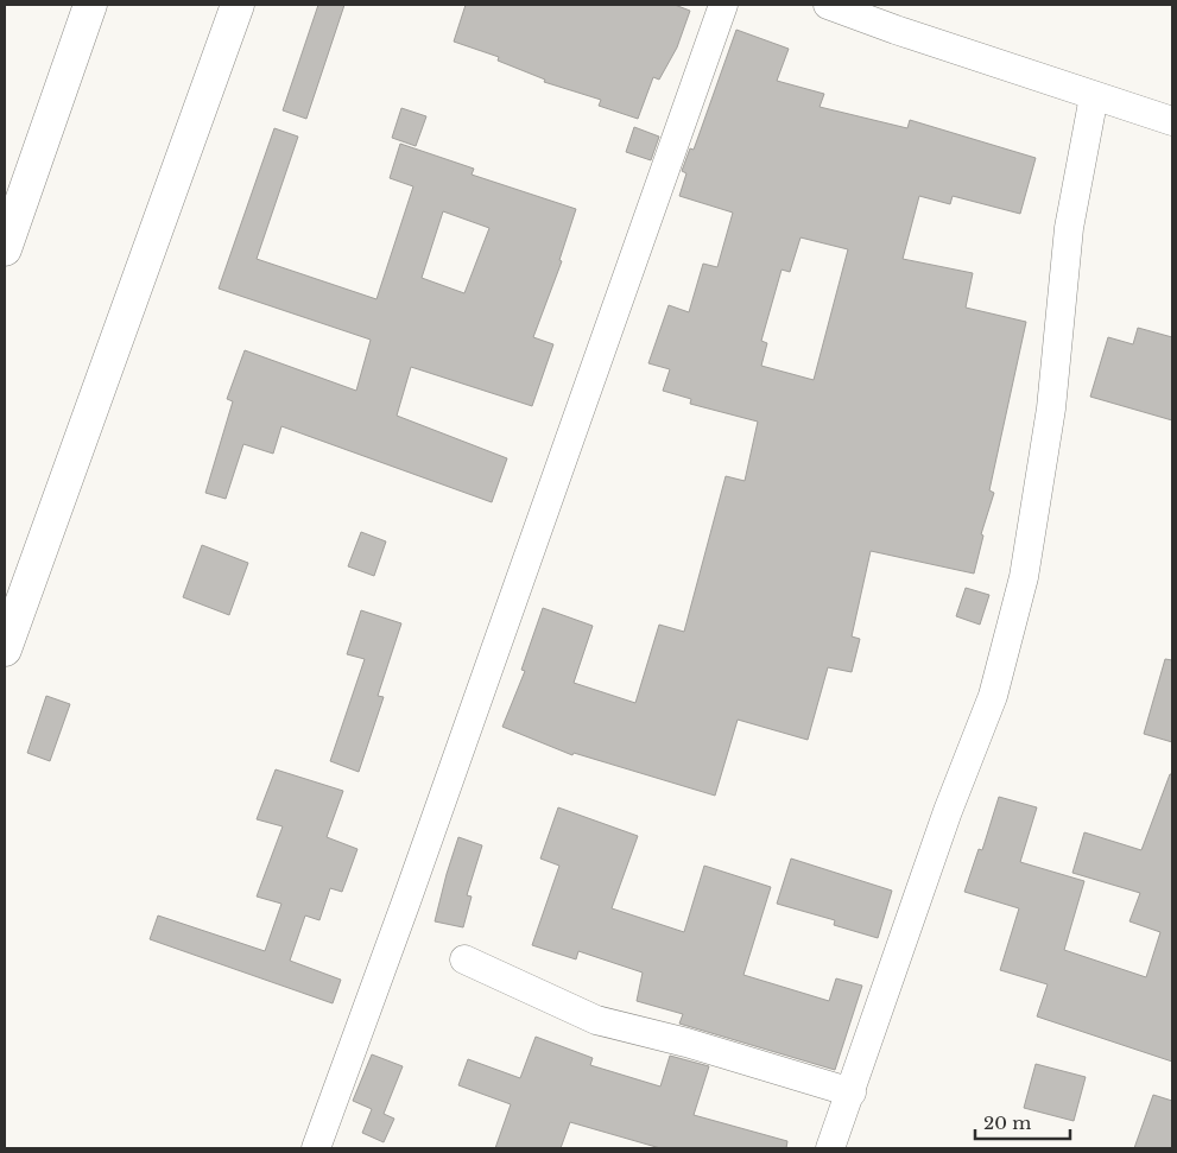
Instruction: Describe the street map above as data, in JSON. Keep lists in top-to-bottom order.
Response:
{
  "scale_bar": "20 m"
}
